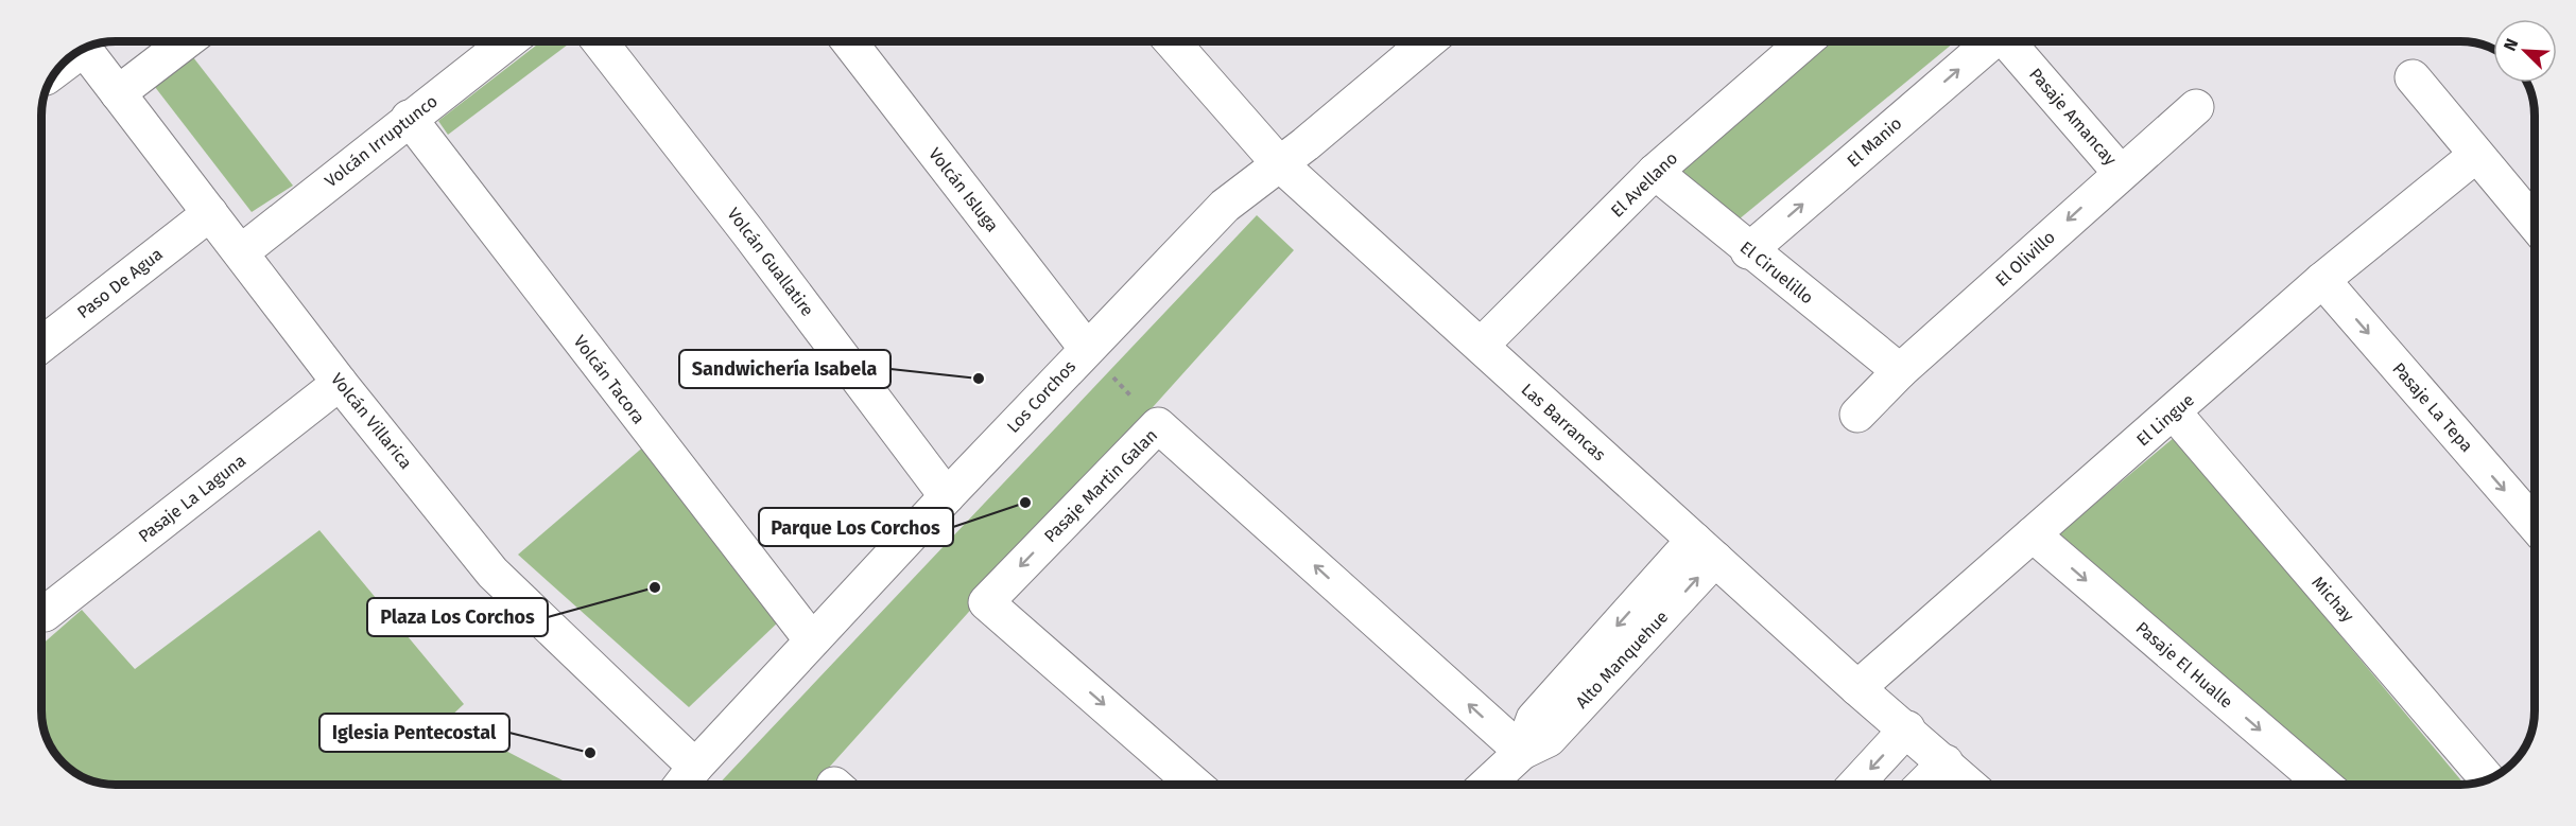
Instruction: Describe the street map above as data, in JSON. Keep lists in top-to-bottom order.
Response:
{
  "streets": {
    "street": [
      "Pasaje Amancay",
      "Volcán Irruptunco",
      "El Manio",
      "El Avellano",
      "Volcán Isluga",
      "El Olivillo",
      "Volcán Guallatire",
      "El Ciruelillo",
      "Paso De Agua",
      "Volcán Tacora",
      "Los Corchos",
      "Pasaje La Tepa",
      "El Lingue",
      "Volcán Villarica",
      "Las Barrancas",
      "Pasaje Martin Galan",
      "Pasaje La Laguna",
      "Michay",
      "Alto Manquehue",
      "Pasaje El Hualle"
    ]
  },
  "crossings": [
    ["Pasaje Amancay", "El Olivillo"],
    ["Volcán Irruptunco", "Volcán Tacora"],
    ["Volcán Irruptunco", "Volcán Villarica"],
    ["El Manio", "El Ciruelillo"],
    ["El Avellano", "El Ciruelillo"],
    ["El Avellano", "Las Barrancas"],
    ["Volcán Isluga", "Los Corchos"],
    ["El Olivillo", "El Ciruelillo"],
    ["Volcán Guallatire", "Los Corchos"],
    ["Paso De Agua", "Volcán Villarica"],
    ["Volcán Tacora", "Los Corchos"],
    ["Los Corchos", "Volcán Villarica"],
    ["Los Corchos", "Las Barrancas"],
    ["Pasaje La Tepa", "El Lingue"],
    ["El Lingue", "Las Barrancas"],
    ["El Lingue", "Michay"],
    ["El Lingue", "Pasaje El Hualle"],
    ["Volcán Villarica", "Pasaje La Laguna"],
    ["Las Barrancas", "Alto Manquehue"],
    ["Pasaje Martin Galan", "Alto Manquehue"]
  ],
  "one_way": ["El Manio", "El Olivillo", "Pasaje El Hualle"],
  "places": [
    "Sandwichería Isabela",
    "Parque Los Corchos",
    "Plaza Los Corchos",
    "Iglesia Pentecostal"
  ],
  "north": "top left"
}
